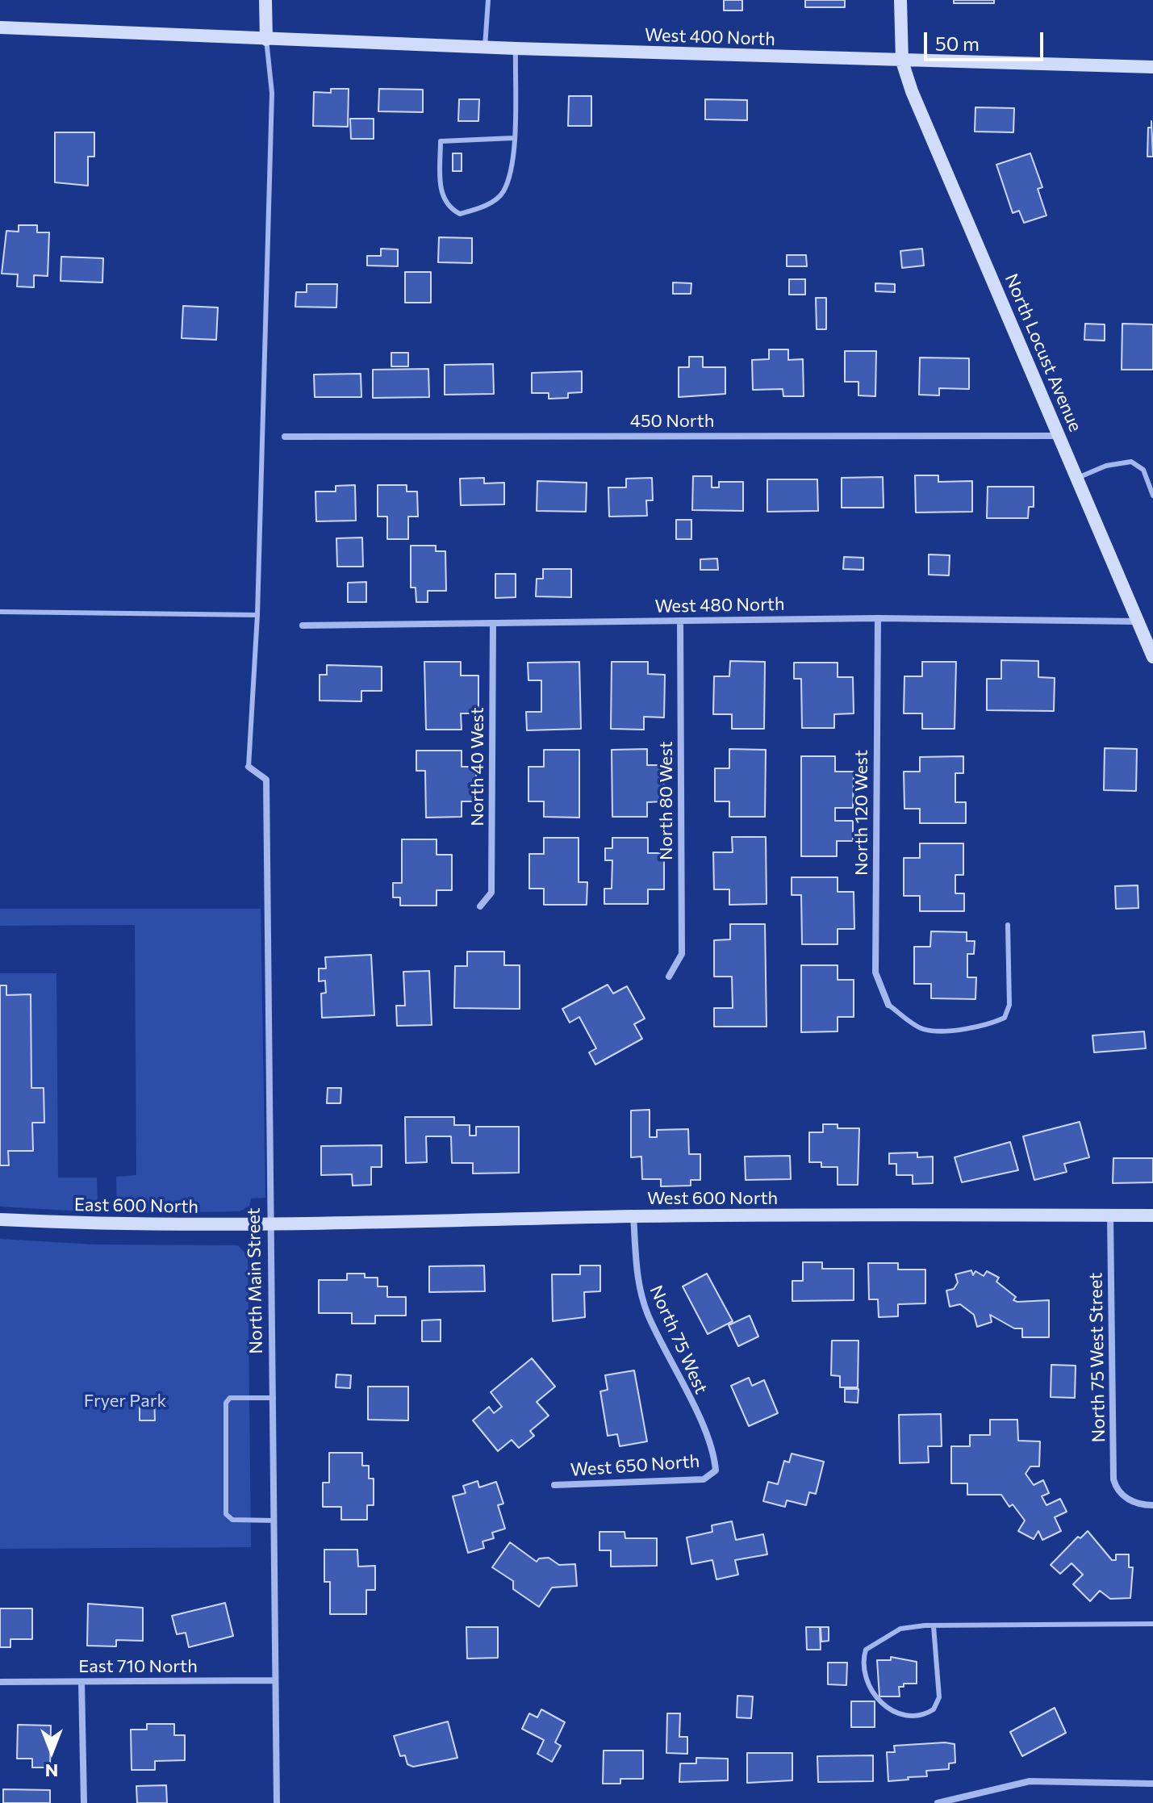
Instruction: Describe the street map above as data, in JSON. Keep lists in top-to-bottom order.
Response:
{
  "streets": {
    "street": [
      "West 400 North",
      "North Locust Avenue",
      "450 North",
      "West 480 North",
      "North 40 West",
      "North 80 West",
      "North 120 West",
      "West 600 North",
      "East 600 North",
      "North Main Street",
      "North 75 West",
      "North 75 West Street",
      "West 650 North",
      "East 710 North"
    ]
  },
  "crossings": [
    ["West 400 North", "North Locust Avenue"],
    ["North Locust Avenue", "450 North"],
    ["North Locust Avenue", "West 480 North"],
    ["West 480 North", "North 40 West"],
    ["West 480 North", "North 80 West"],
    ["West 480 North", "North 120 West"],
    ["West 600 North", "East 600 North"],
    ["West 600 North", "North Main Street"],
    ["West 600 North", "North 75 West"],
    ["West 600 North", "North 75 West Street"],
    ["East 600 North", "North Main Street"],
    ["North Main Street", "East 710 North"],
    ["North 75 West", "West 650 North"]
  ],
  "parks": ["Fryer Park"],
  "scale_bar": "50 m",
  "north": "bottom"
}
